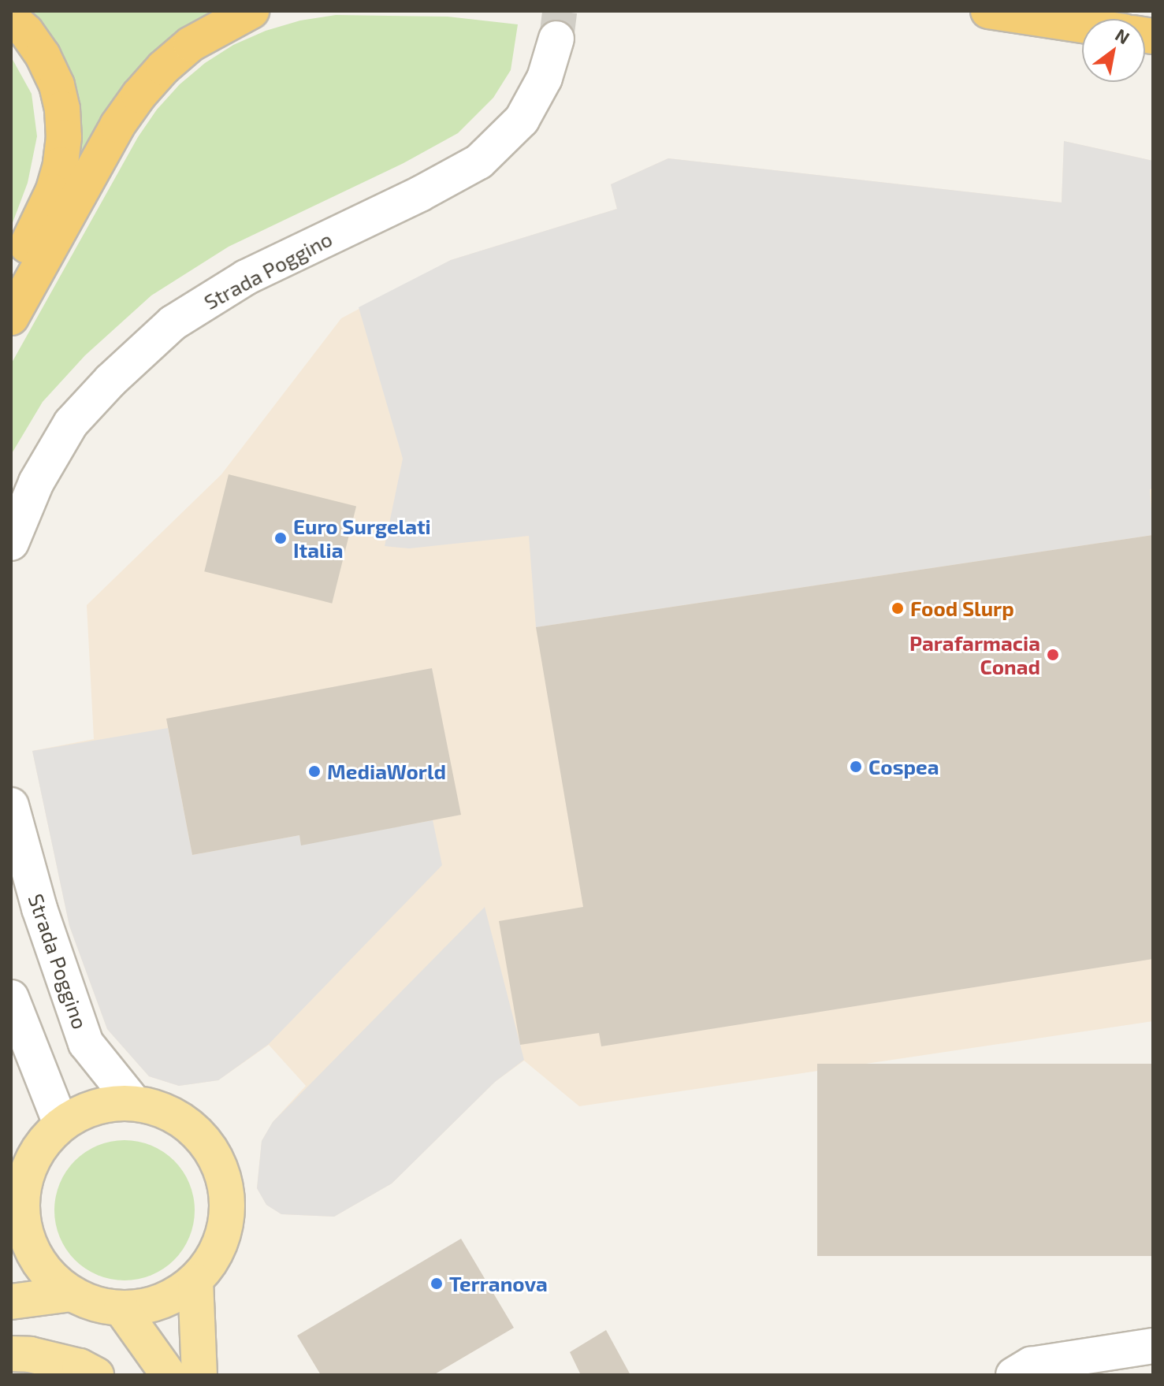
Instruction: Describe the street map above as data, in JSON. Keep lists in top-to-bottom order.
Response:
{
  "streets": {
    "street": ["Strada Poggino"]
  },
  "places": [
    "Euro Surgelati Italia",
    "Food Slurp",
    "Parafarmacia Conad",
    "Cospea",
    "MediaWorld",
    "Terranova"
  ],
  "north": "top right"
}
